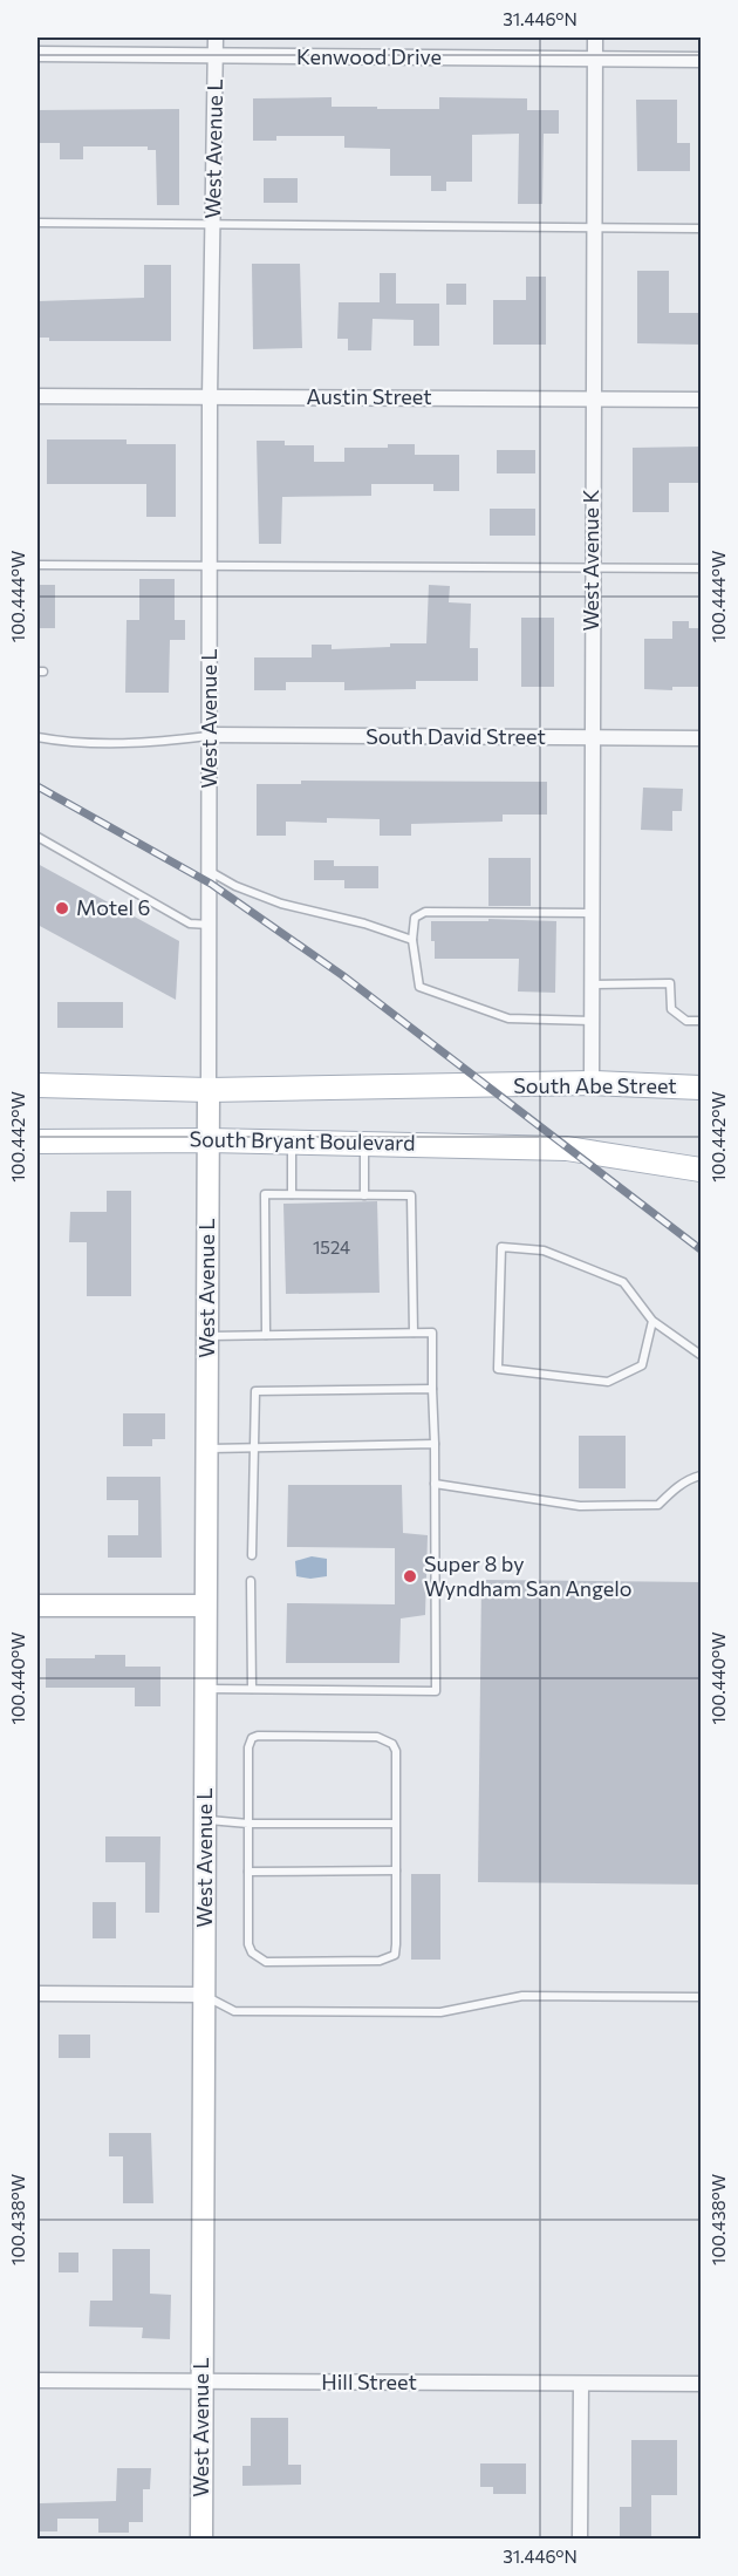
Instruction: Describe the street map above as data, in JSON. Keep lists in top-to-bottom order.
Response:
{
  "streets": {
    "main road": ["West Avenue L", "South Abe Street", "South Bryant Boulevard"],
    "street": [
      "Kenwood Drive",
      "Austin Street",
      "West Avenue K",
      "South David Street",
      "Hill Street"
    ]
  },
  "crossings": [
    ["Kenwood Drive", "West Avenue L"],
    ["Kenwood Drive", "West Avenue K"],
    ["West Avenue L", "Austin Street"],
    ["West Avenue L", "South David Street"],
    ["West Avenue L", "South Abe Street"],
    ["West Avenue L", "South Bryant Boulevard"],
    ["West Avenue L", "Hill Street"],
    ["Austin Street", "West Avenue K"],
    ["West Avenue K", "South David Street"],
    ["West Avenue K", "South Abe Street"]
  ],
  "places": ["Motel 6", "Super 8 by Wyndham San Angelo"],
  "house_numbers": ["1524"],
  "coordinates": [
    "31.446°N",
    "100.444°W",
    "100.442°W",
    "100.440°W",
    "100.438°W"
  ]
}
